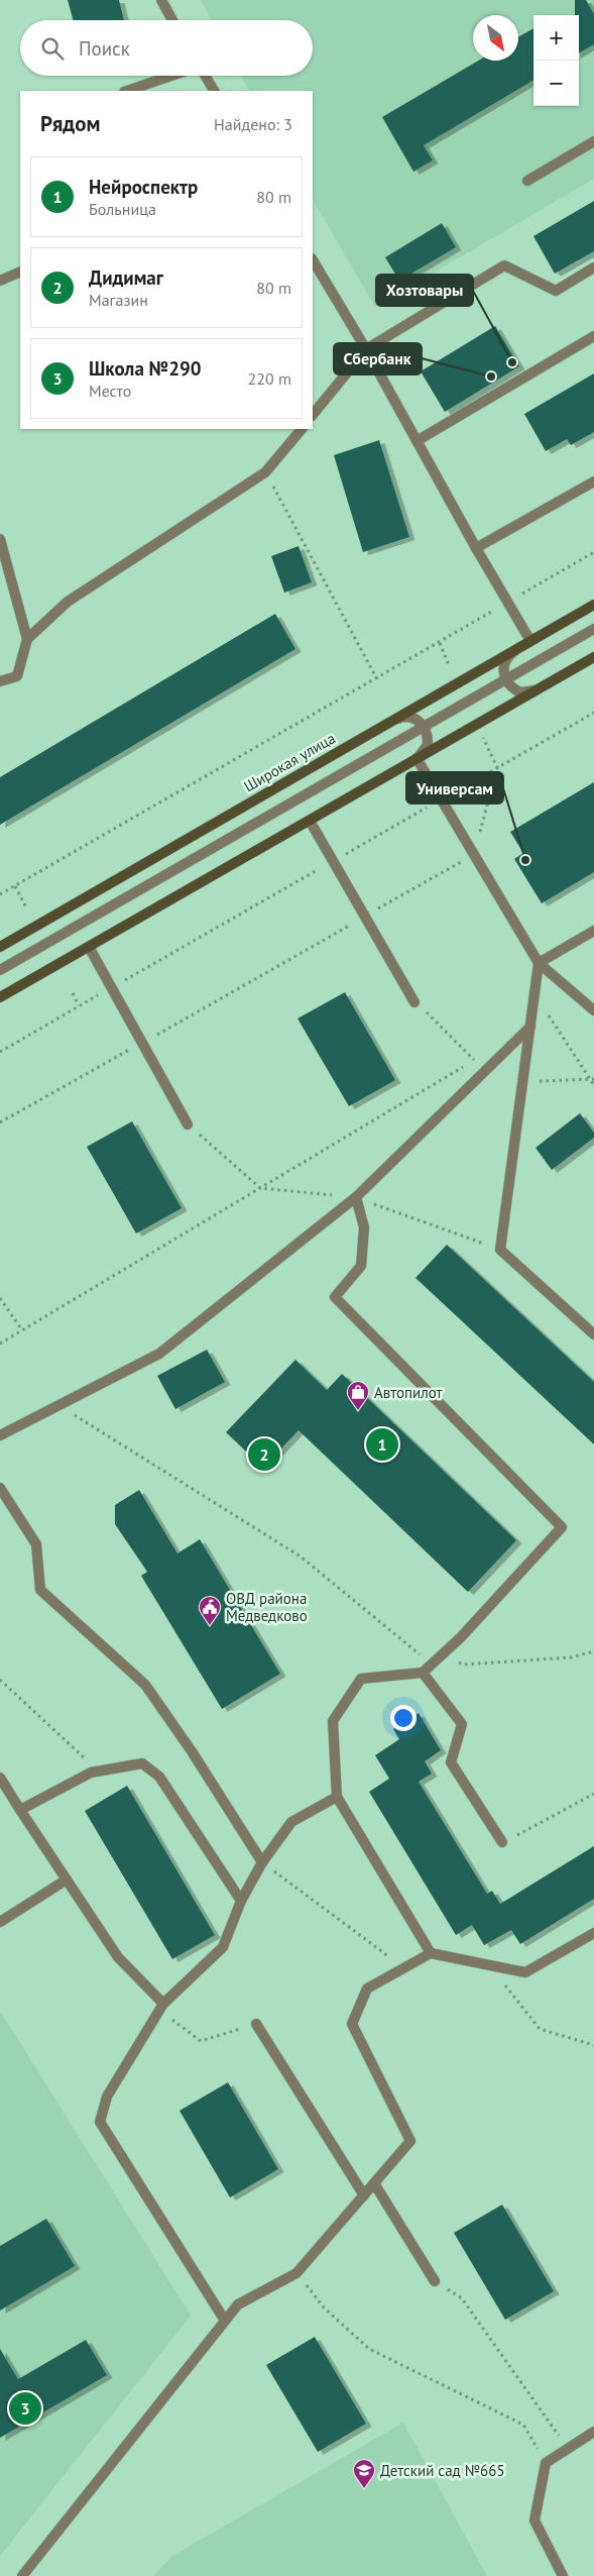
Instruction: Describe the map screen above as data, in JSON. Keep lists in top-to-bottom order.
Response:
{
  "streets": {
    "main road": ["Широкая улица"]
  },
  "places": {
    "other": ["Хозтовары", "Сбербанк", "Универсам"],
    "shop": ["Автопилот"],
    "public building": ["ОВД района Медведково"],
    "school or university": ["Детский сад №665"]
  },
  "north": "bottom right",
  "page": {
    "map_buttons": ["+", "−"],
    "search": "Поиск",
    "heading": ["Рядом", "Найдено: 3"],
    "list": [
      {
        "mark": "1",
        "name": "Нейроcпектр",
        "note": "Больница",
        "value": "80 m"
      },
      {
        "mark": "2",
        "name": "Дидимаг",
        "note": "Магазин",
        "value": "80 m"
      },
      {
        "mark": "3",
        "name": "Школа №290",
        "note": "Место",
        "value": "220 m"
      }
    ],
    "pins": ["1", "2", "3"]
  }
}
